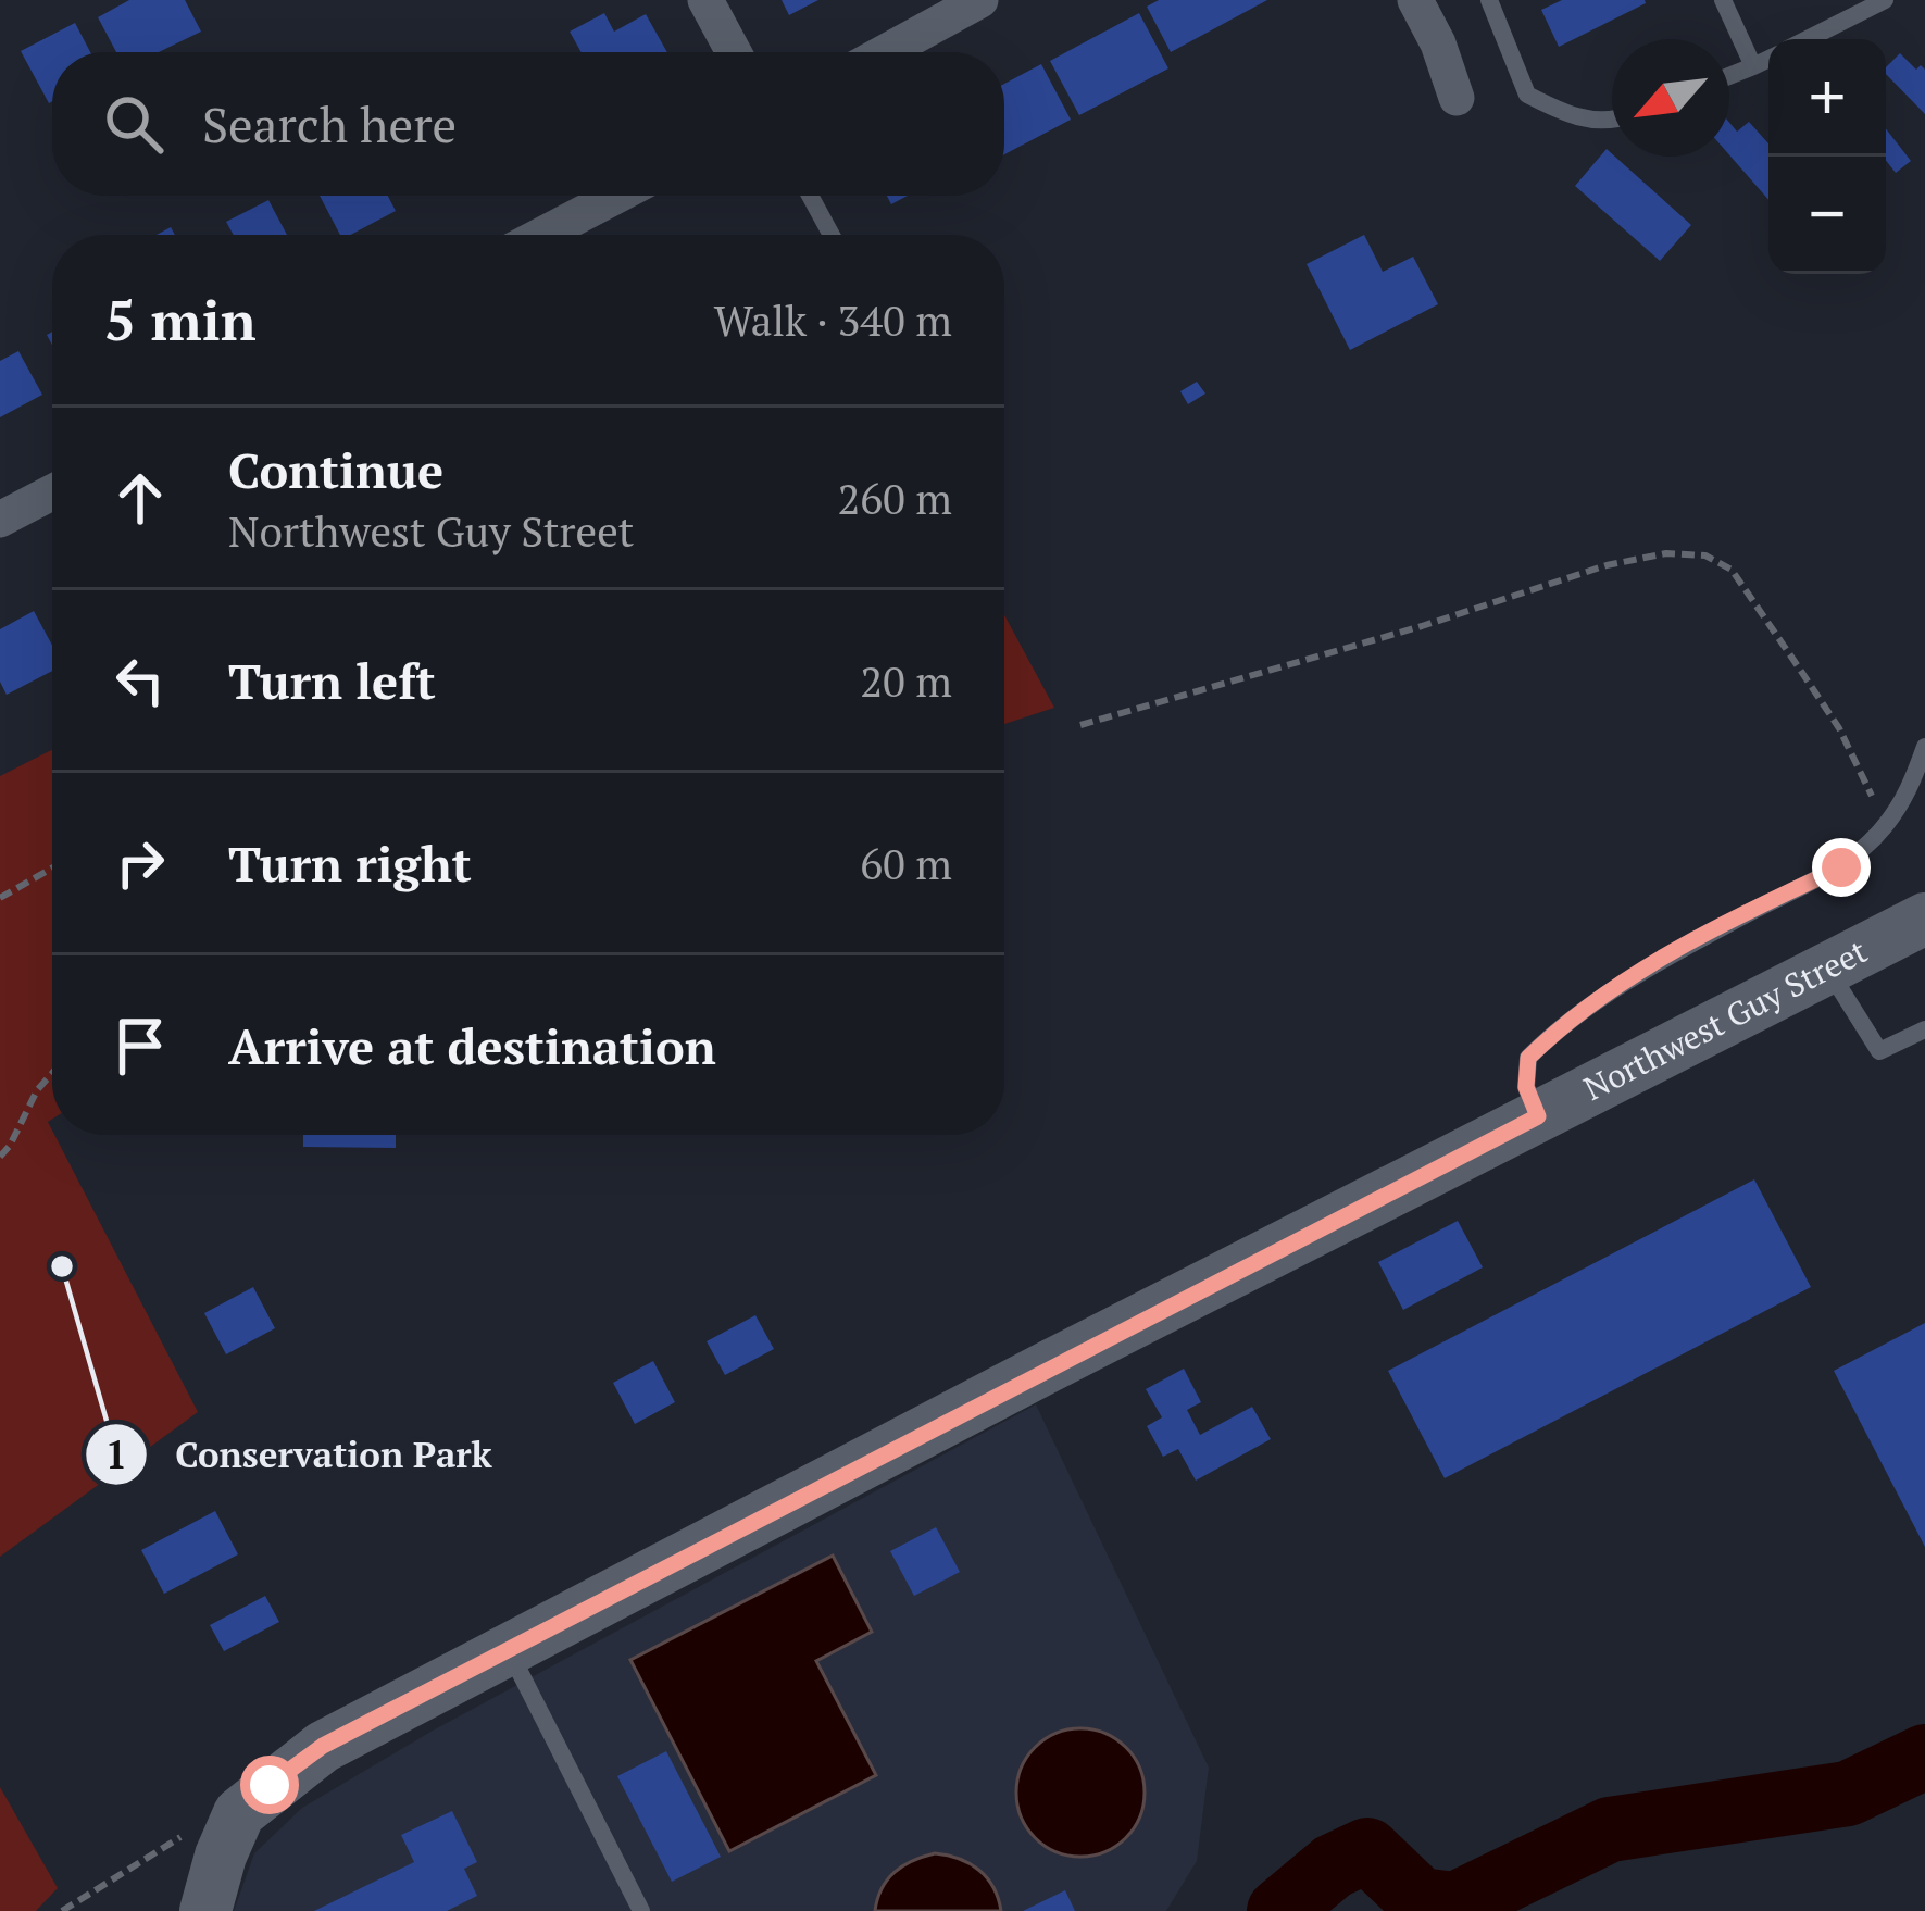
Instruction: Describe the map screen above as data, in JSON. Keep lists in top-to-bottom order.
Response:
{
  "streets": {
    "street": ["Northwest Guy Street"]
  },
  "places": ["Conservation Park"],
  "north": "bottom left",
  "page": {
    "map_buttons": ["+", "−"],
    "search": "Search here",
    "heading": ["5 min", "Walk · 340 m"],
    "list": [
      ["Continue", "Northwest Guy Street", "260 m"],
      ["Turn left", "20 m"],
      ["Turn right", "60 m"],
      "Arrive at destination"
    ]
  }
}
